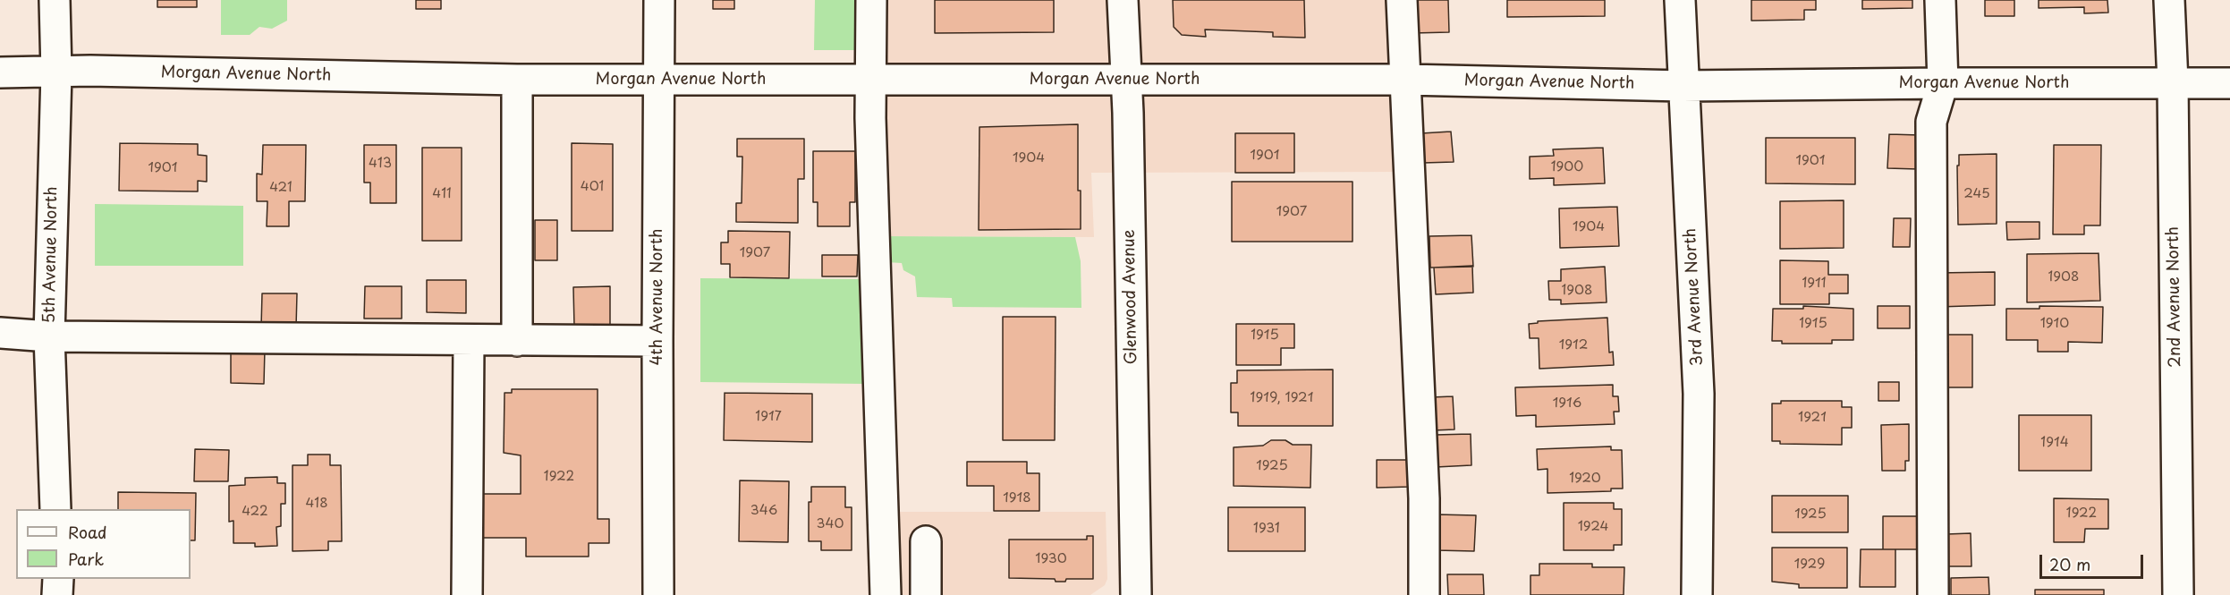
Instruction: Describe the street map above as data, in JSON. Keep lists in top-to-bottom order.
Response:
{
  "streets": {
    "street": [
      "Morgan Avenue North",
      "5th Avenue North",
      "4th Avenue North",
      "Glenwood Avenue",
      "3rd Avenue North",
      "2nd Avenue North"
    ]
  },
  "crossings": [
    ["Morgan Avenue North", "5th Avenue North"],
    ["Morgan Avenue North", "4th Avenue North"],
    ["Morgan Avenue North", "Glenwood Avenue"],
    ["Morgan Avenue North", "3rd Avenue North"],
    ["Morgan Avenue North", "2nd Avenue North"]
  ],
  "house_numbers": [
    "1901",
    "1904",
    "1901",
    "413",
    "1900",
    "1901",
    "401",
    "421",
    "411",
    "245",
    "1907",
    "1904",
    "1907",
    "1908",
    "1911",
    "1908",
    "1915",
    "1910",
    "1915",
    "1912",
    "1919, 1921",
    "1916",
    "1917",
    "1921",
    "1914",
    "1925",
    "1922",
    "1920",
    "1918",
    "418",
    "346",
    "422",
    "1922",
    "1925",
    "340",
    "1924",
    "1931",
    "1930",
    "1929"
  ],
  "legend": ["Road", "Park"],
  "scale_bar": "20 m"
}
